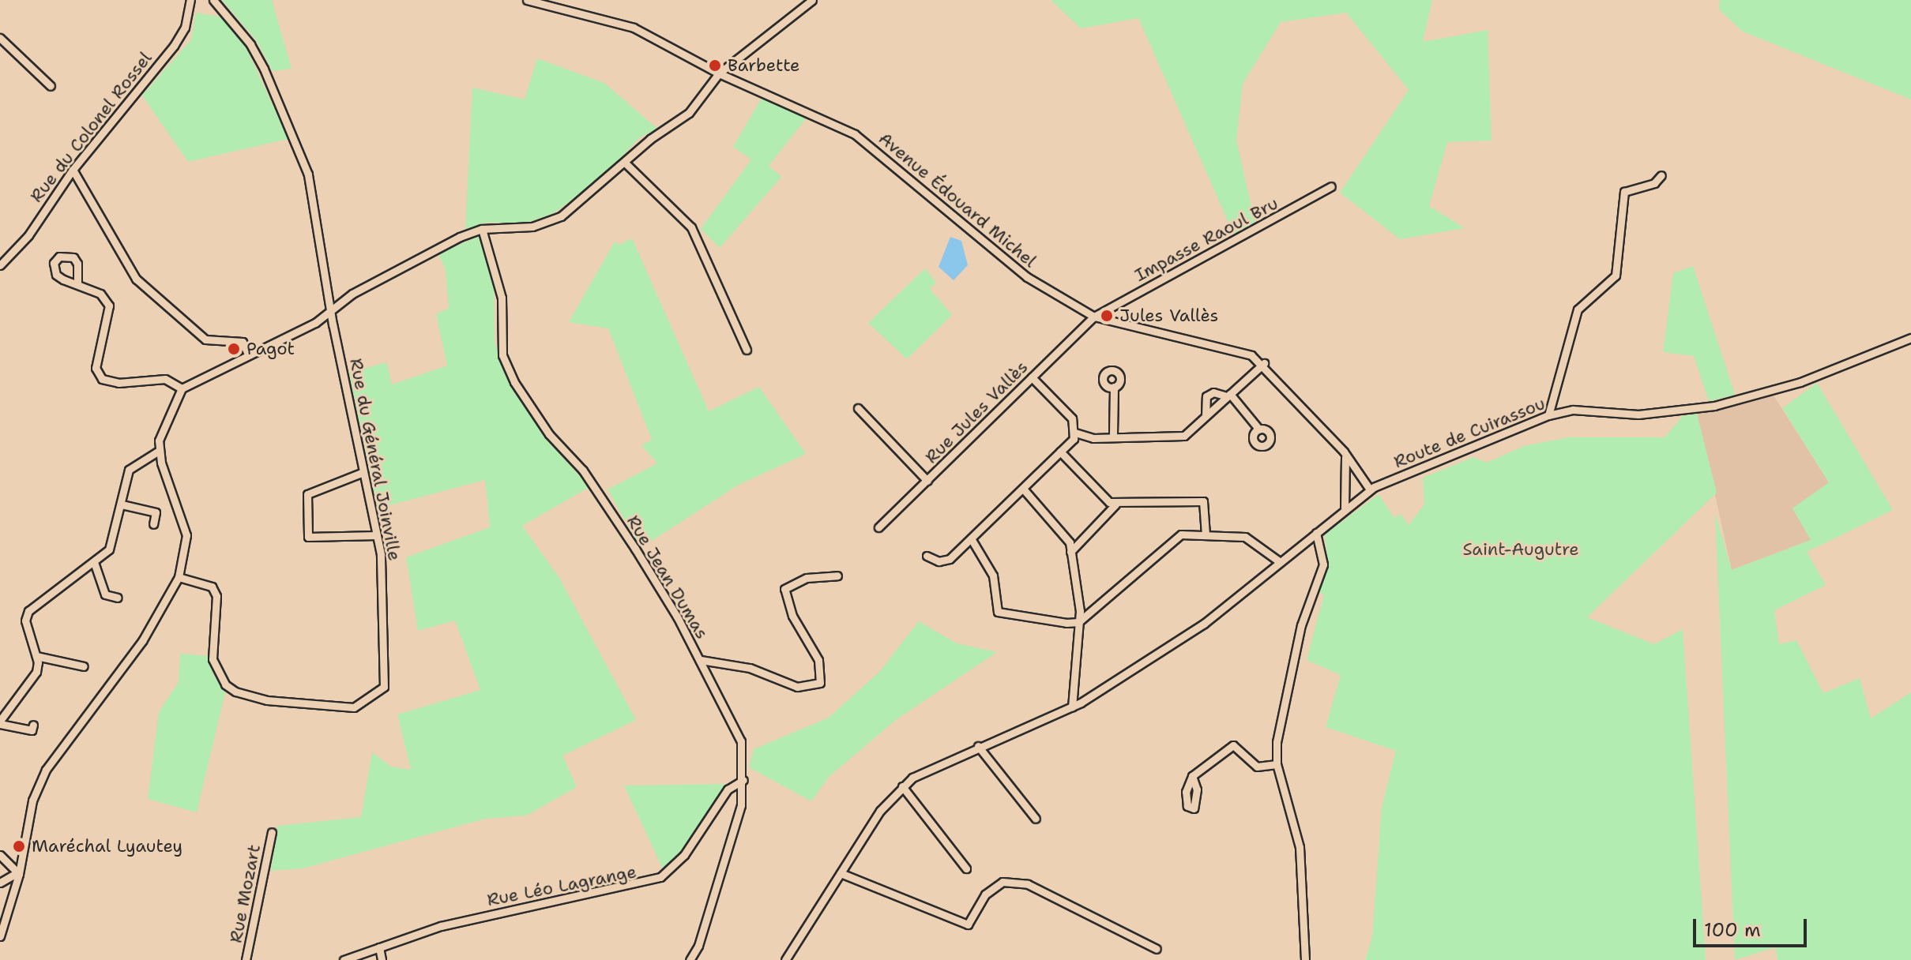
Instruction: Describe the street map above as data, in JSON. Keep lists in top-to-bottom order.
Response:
{
  "streets": {
    "street": [
      "Rue du Colonel Rossel",
      "Avenue Édouard Michel",
      "Impasse Raoul Bru",
      "Rue Jules Vallès",
      "Route de Cuirassou",
      "Rue du Général Joinville",
      "Rue Jean Dumas",
      "Rue Léo Lagrange",
      "Rue Mozart"
    ]
  },
  "crossings": [
    ["Avenue Édouard Michel", "Impasse Raoul Bru"],
    ["Avenue Édouard Michel", "Rue Jules Vallès"],
    ["Avenue Édouard Michel", "Route de Cuirassou"],
    ["Impasse Raoul Bru", "Rue Jules Vallès"],
    ["Rue Jean Dumas", "Rue Léo Lagrange"]
  ],
  "parks": ["Saint-Augutre"],
  "places": [
    "Barbette",
    "Jules Vallès",
    "Pagot",
    "Maréchal Lyautey"
  ],
  "scale_bar": "100 m"
}
